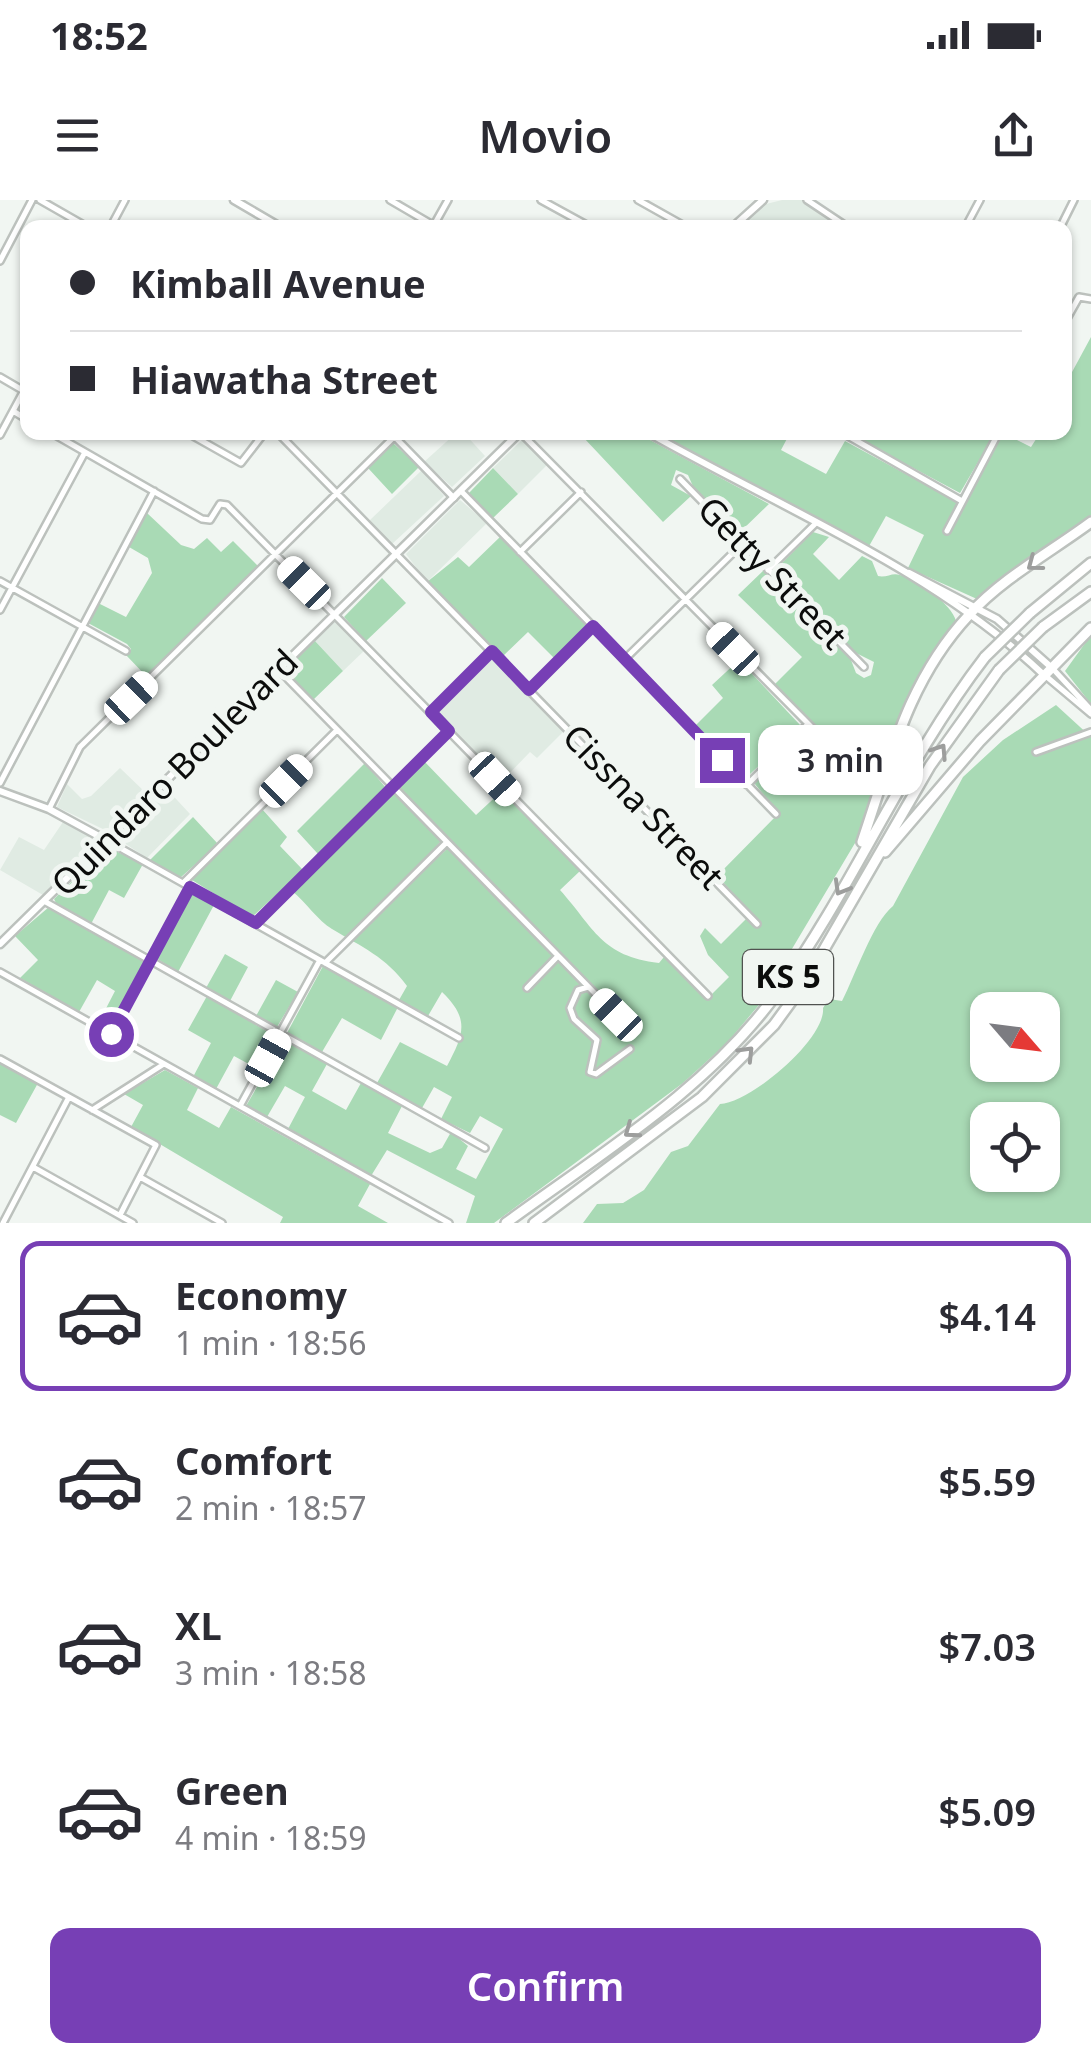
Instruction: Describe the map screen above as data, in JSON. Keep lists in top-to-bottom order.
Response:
{
  "streets": {
    "highway": ["KS 5"],
    "main road": ["Quindaro Boulevard"],
    "street": ["Getty Street", "Cissna Street"]
  },
  "crossings": [
    ["Quindaro Boulevard", "Cissna Street"]
  ],
  "north": "bottom right",
  "page": {
    "status": "18:52",
    "header": "Movio",
    "banner": ["Kimball Avenue", "Hiawatha Street"],
    "bubble": "3 min",
    "list": [
      {
        "name": "Economy",
        "note": "1 min · 18:56",
        "value": "$4.14"
      },
      {
        "name": "Comfort",
        "note": "2 min · 18:57",
        "value": "$5.59"
      },
      {
        "name": "XL",
        "note": "3 min · 18:58",
        "value": "$7.03"
      },
      {
        "name": "Green",
        "note": "4 min · 18:59",
        "value": "$5.09"
      }
    ],
    "buttons": "Confirm"
  }
}
